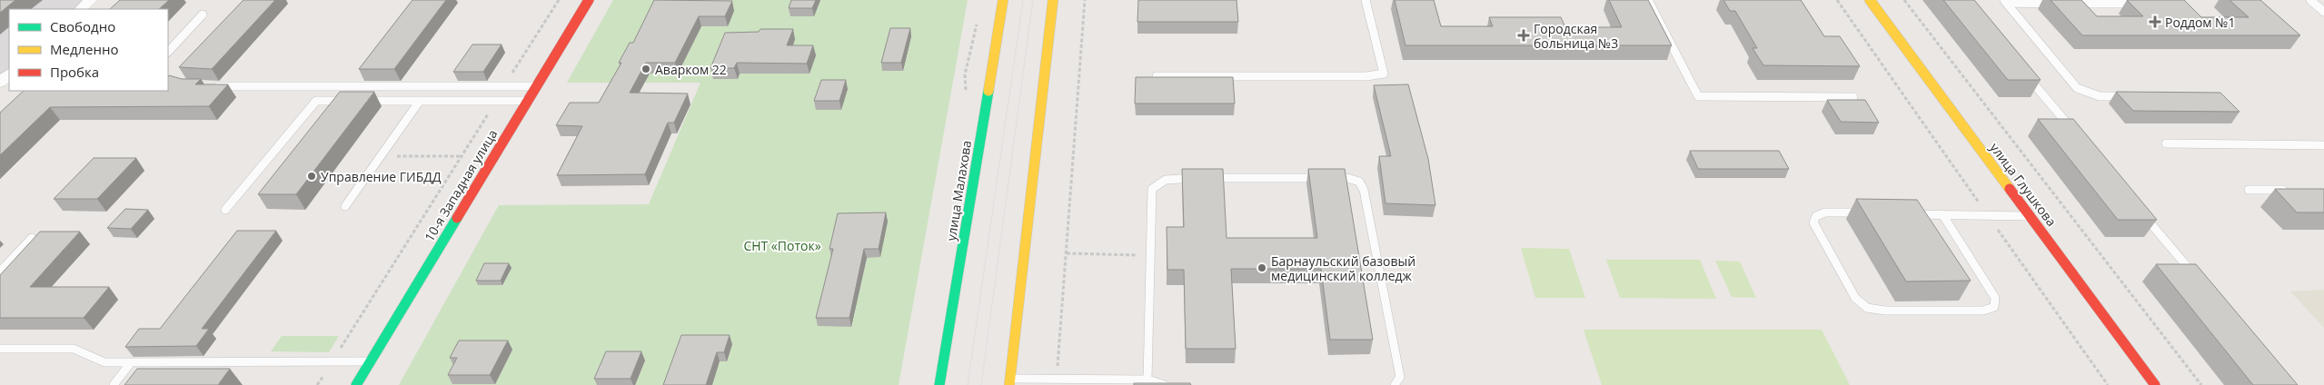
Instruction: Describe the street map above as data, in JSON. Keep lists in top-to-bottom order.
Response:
{
  "streets": {
    "street": ["улица Глушкова", "10-я Западная улица", "улица Малахова"]
  },
  "parks": ["СНТ «Поток»"],
  "places": {
    "health": ["Роддом №1", "Городская больница №3"],
    "other": ["Аварком 22", "Управление ГИБДД", "Барнаульский базовый медицинский колледж"]
  },
  "legend": ["Свободно", "Медленно", "Пробка"]
}
